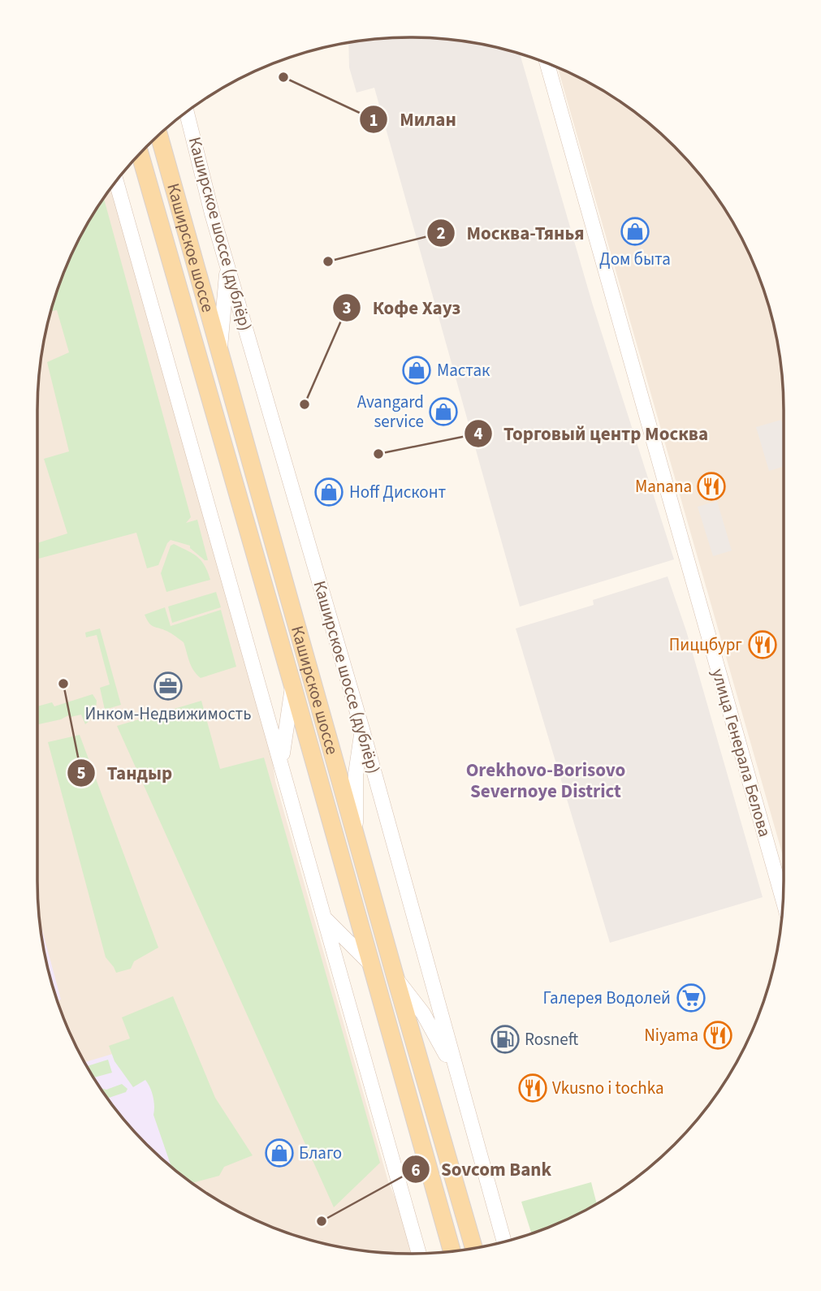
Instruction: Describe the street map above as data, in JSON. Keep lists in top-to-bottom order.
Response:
{
  "streets": {
    "main road": ["Каширское шоссе (дублёр)", "Каширское шоссе", "улица Генерала Белова"]
  },
  "districts": ["Orekhovo-Borisovo Severnoye District"],
  "places": {
    "other": [
      "Милан",
      "Москва-Тянья",
      "Кофе Хауз",
      "Торговый центр Москва",
      "Тандыр",
      "Sovcom Bank"
    ],
    "shop": [
      "Дом быта",
      "Мастак",
      "Avangard service",
      "Hoff Дисконт",
      "Благо"
    ],
    "restaurant": [
      "Manana",
      "Пиццбург",
      "Niyama",
      "Vkusno i tochka"
    ],
    "office": ["Инком-Недвижимость"],
    "supermarket": ["Галерея Водолей"],
    "fuel station": ["Rosneft"]
  }
}
